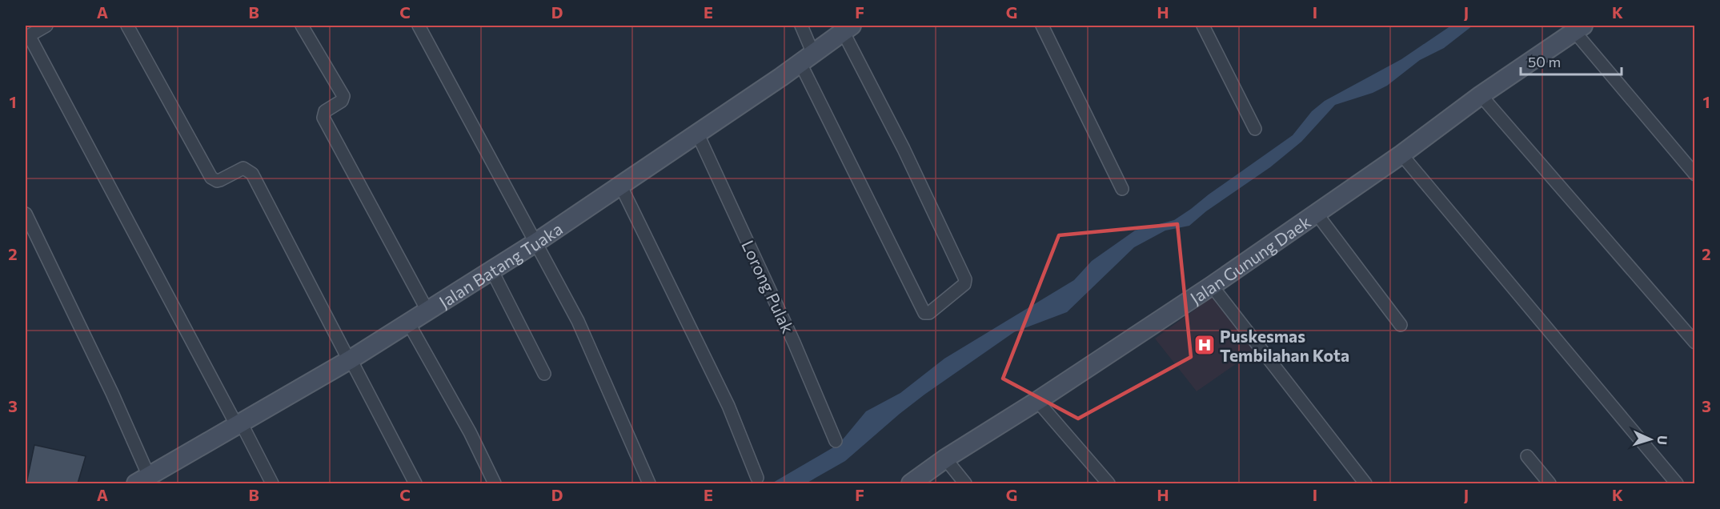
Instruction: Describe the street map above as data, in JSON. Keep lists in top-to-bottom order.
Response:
{
  "streets": {
    "street": ["Jalan Gunung Daek", "Jalan Batang Tuaka", "Lorong Pulak"]
  },
  "crossings": [
    ["Jalan Batang Tuaka", "Lorong Pulak"]
  ],
  "places": {
    "hospital": ["Puskesmas Tembilahan Kota"]
  },
  "scale_bar": "50 m",
  "north": "right",
  "grid": {
    "columns": [
      "A",
      "B",
      "C",
      "D",
      "E",
      "F",
      "G",
      "H",
      "I",
      "J",
      "K"
    ],
    "rows": ["1", "2", "3"]
  }
}
